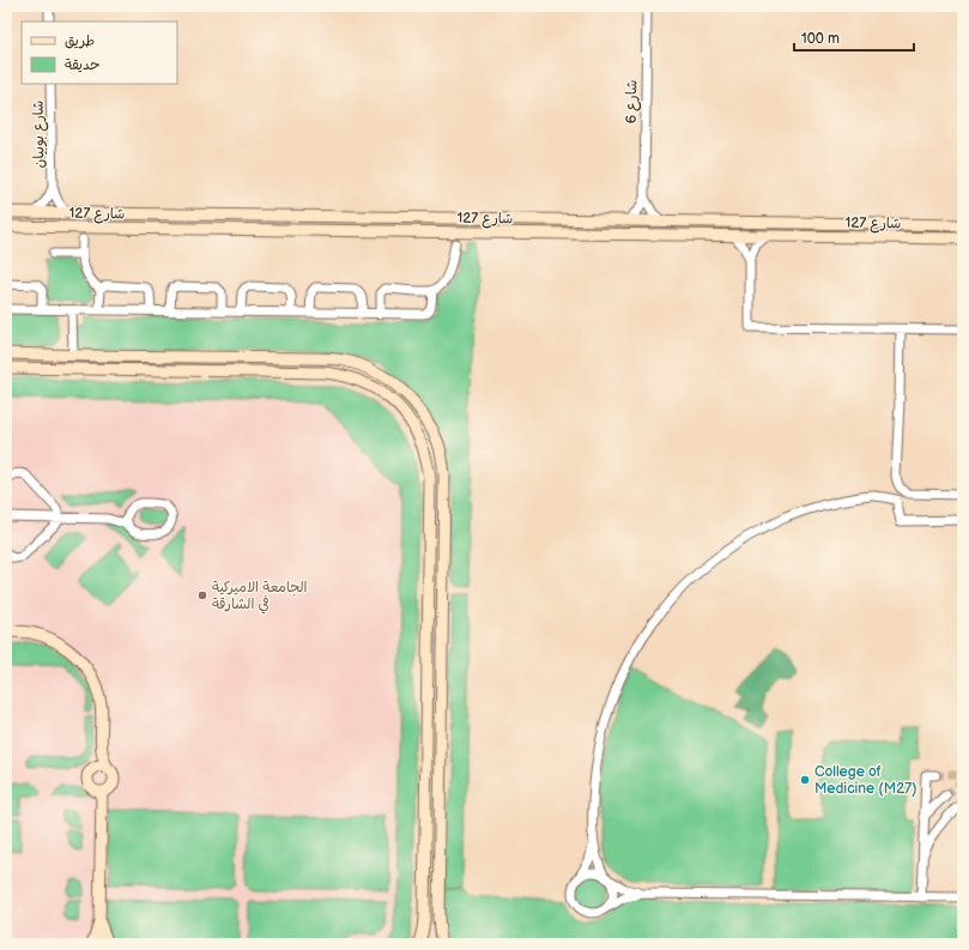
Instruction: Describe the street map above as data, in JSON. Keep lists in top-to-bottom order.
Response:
{
  "streets": {
    "street": ["شارع 6", "شارع بوبيان", "شارع 127"]
  },
  "crossings": [
    ["شارع بوبيان", "شارع 127"]
  ],
  "places": ["الجامعة الاميركية في الشارقة", "College of Medicine (M27)"],
  "legend": ["طريق", "حديقة"],
  "scale_bar": "100 m"
}
